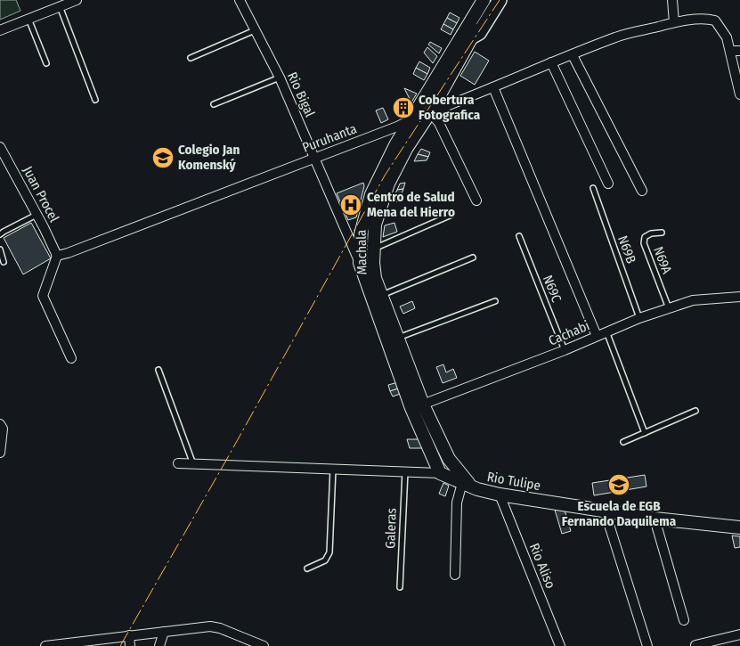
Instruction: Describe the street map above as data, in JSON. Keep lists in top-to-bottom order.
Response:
{
  "streets": {
    "main road": ["Machala", "Rio Tulipe"],
    "street": [
      "Rio Bigal",
      "Puruhanta",
      "Juan Procel",
      "Cachabi",
      "Rio Aliso"
    ],
    "lane": [
      "N69B",
      "N69A",
      "N69C",
      "Galeras"
    ]
  },
  "crossings": [
    ["Rio Bigal", "Puruhanta"],
    ["Rio Bigal", "Machala"],
    ["Puruhanta", "Juan Procel"],
    ["Puruhanta", "Machala"],
    ["N69B", "Cachabi"],
    ["Machala", "Cachabi"],
    ["Machala", "Rio Tulipe"],
    ["N69A", "Cachabi"],
    ["N69C", "Cachabi"],
    ["Rio Tulipe", "Galeras"],
    ["Rio Tulipe", "Rio Aliso"]
  ],
  "places": {
    "building": ["Cobertura Fotografica"],
    "school or university": ["Colegio Jan Komenský", "Escuela de EGB Fernando Daquilema"],
    "hospital": ["Centro de Salud Mena del Hierro"]
  }
}
